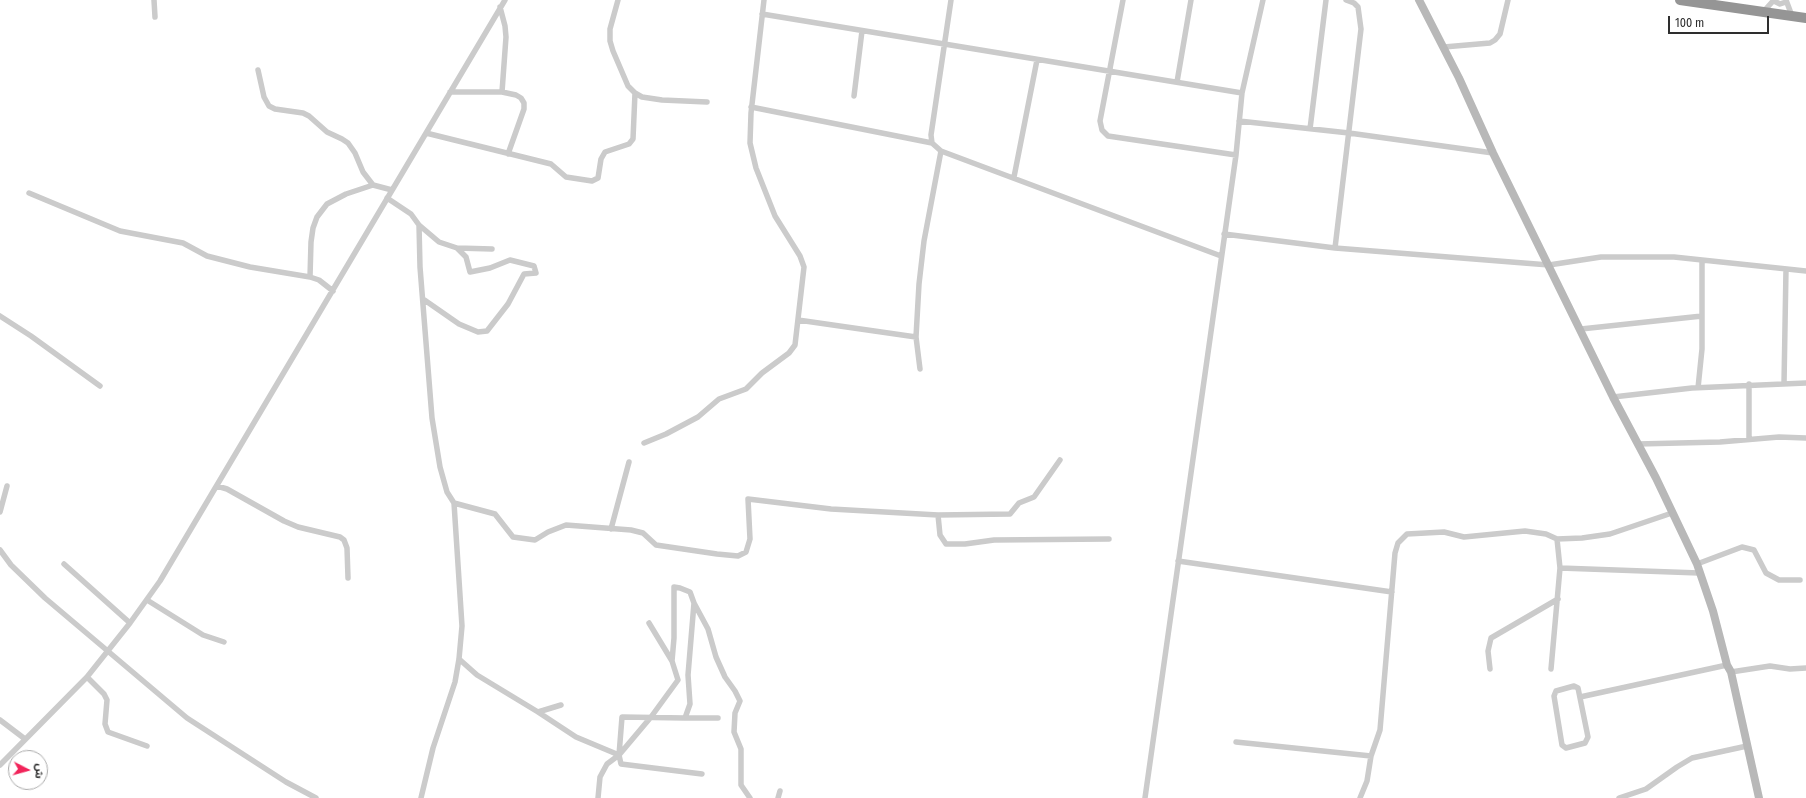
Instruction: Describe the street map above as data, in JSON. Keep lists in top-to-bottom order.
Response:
{
  "scale_bar": "100 m",
  "north": "right"
}
